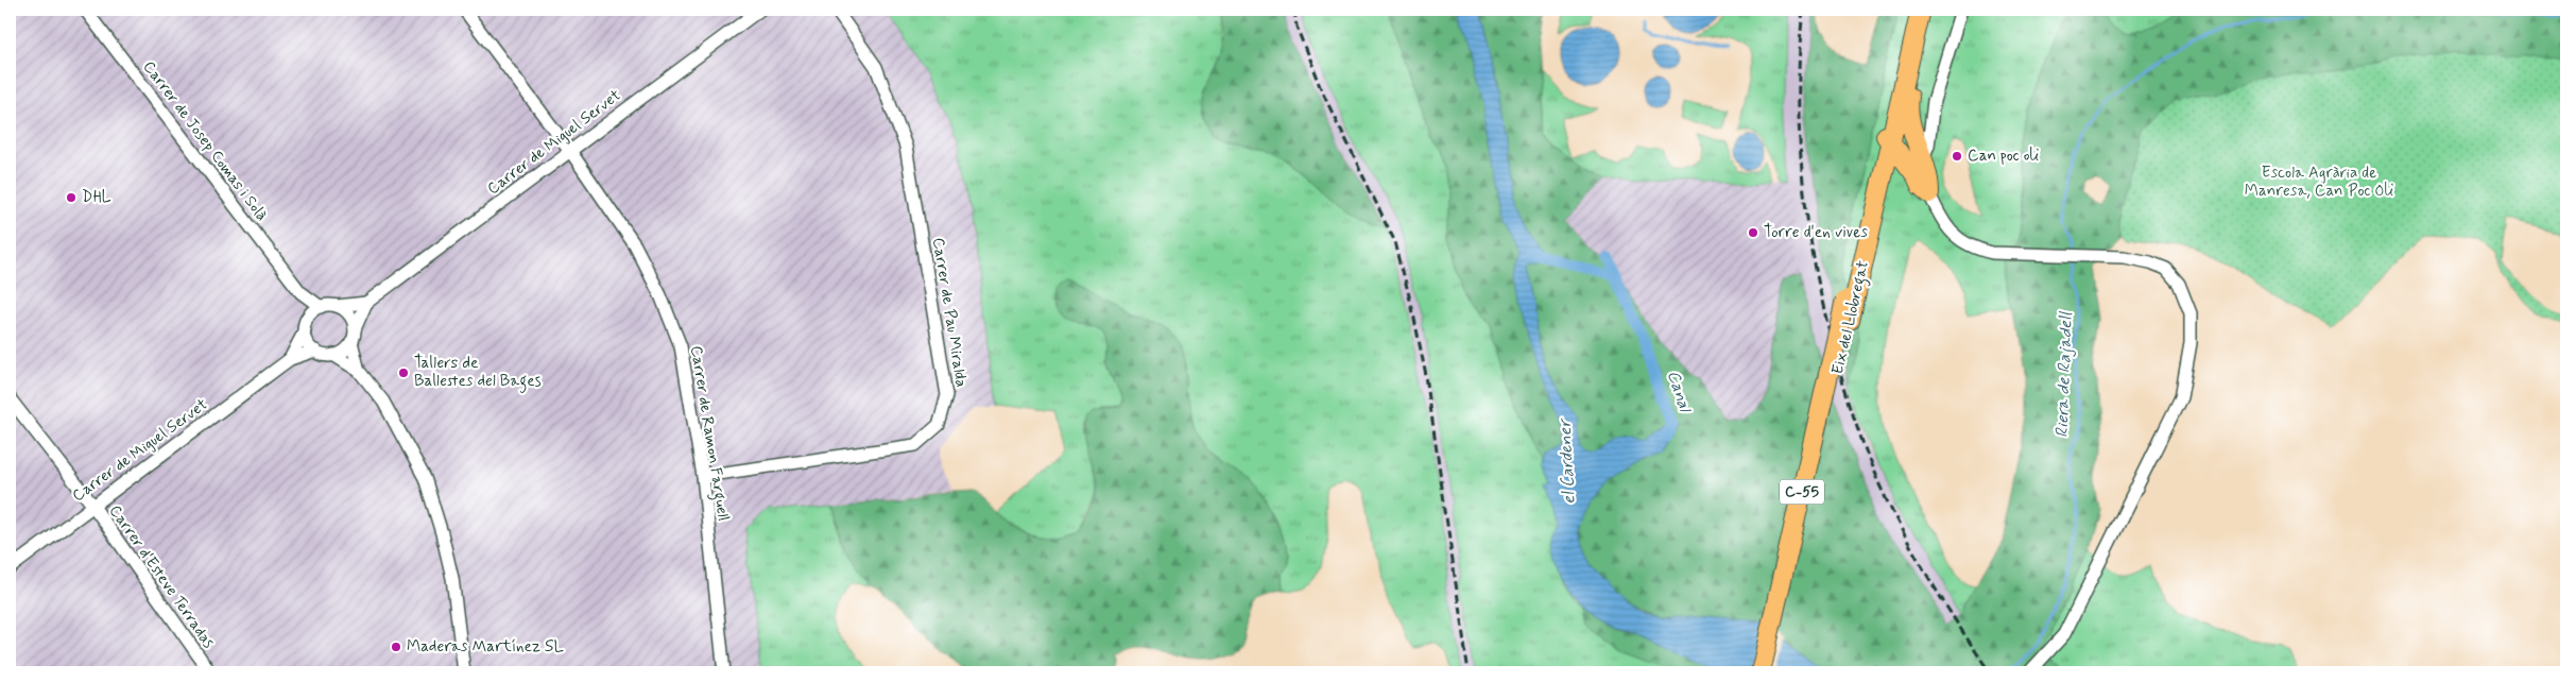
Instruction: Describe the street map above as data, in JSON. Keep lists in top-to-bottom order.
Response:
{
  "streets": {
    "highway": ["Eix del Llobregat", "C-55"],
    "street": [
      "Carrer de Josep Comas i Solà",
      "Carrer de Miguel Servet",
      "Carrer de Pau Miralda",
      "Carrer de Ramon Farguell",
      "Carrer d'Esteve Terradas"
    ]
  },
  "crossings": [
    ["Carrer de Josep Comas i Solà", "Carrer de Miguel Servet"],
    ["Carrer de Miguel Servet", "Carrer de Ramon Farguell"],
    ["Carrer de Miguel Servet", "Carrer d'Esteve Terradas"],
    ["Carrer de Pau Miralda", "Carrer de Ramon Farguell"],
    ["Eix del Llobregat", "C-55"]
  ],
  "water": ["Riera de Rajadell", "Canal", "el Cardener"],
  "parks": ["Escola Agrària de Manresa, Can Poc Oli"],
  "places": [
    "Can poc oli",
    "DHL",
    "Torre d'en vives",
    "Tallers de Ballestes del Bages",
    "Maderas Martínez SL"
  ]
}
